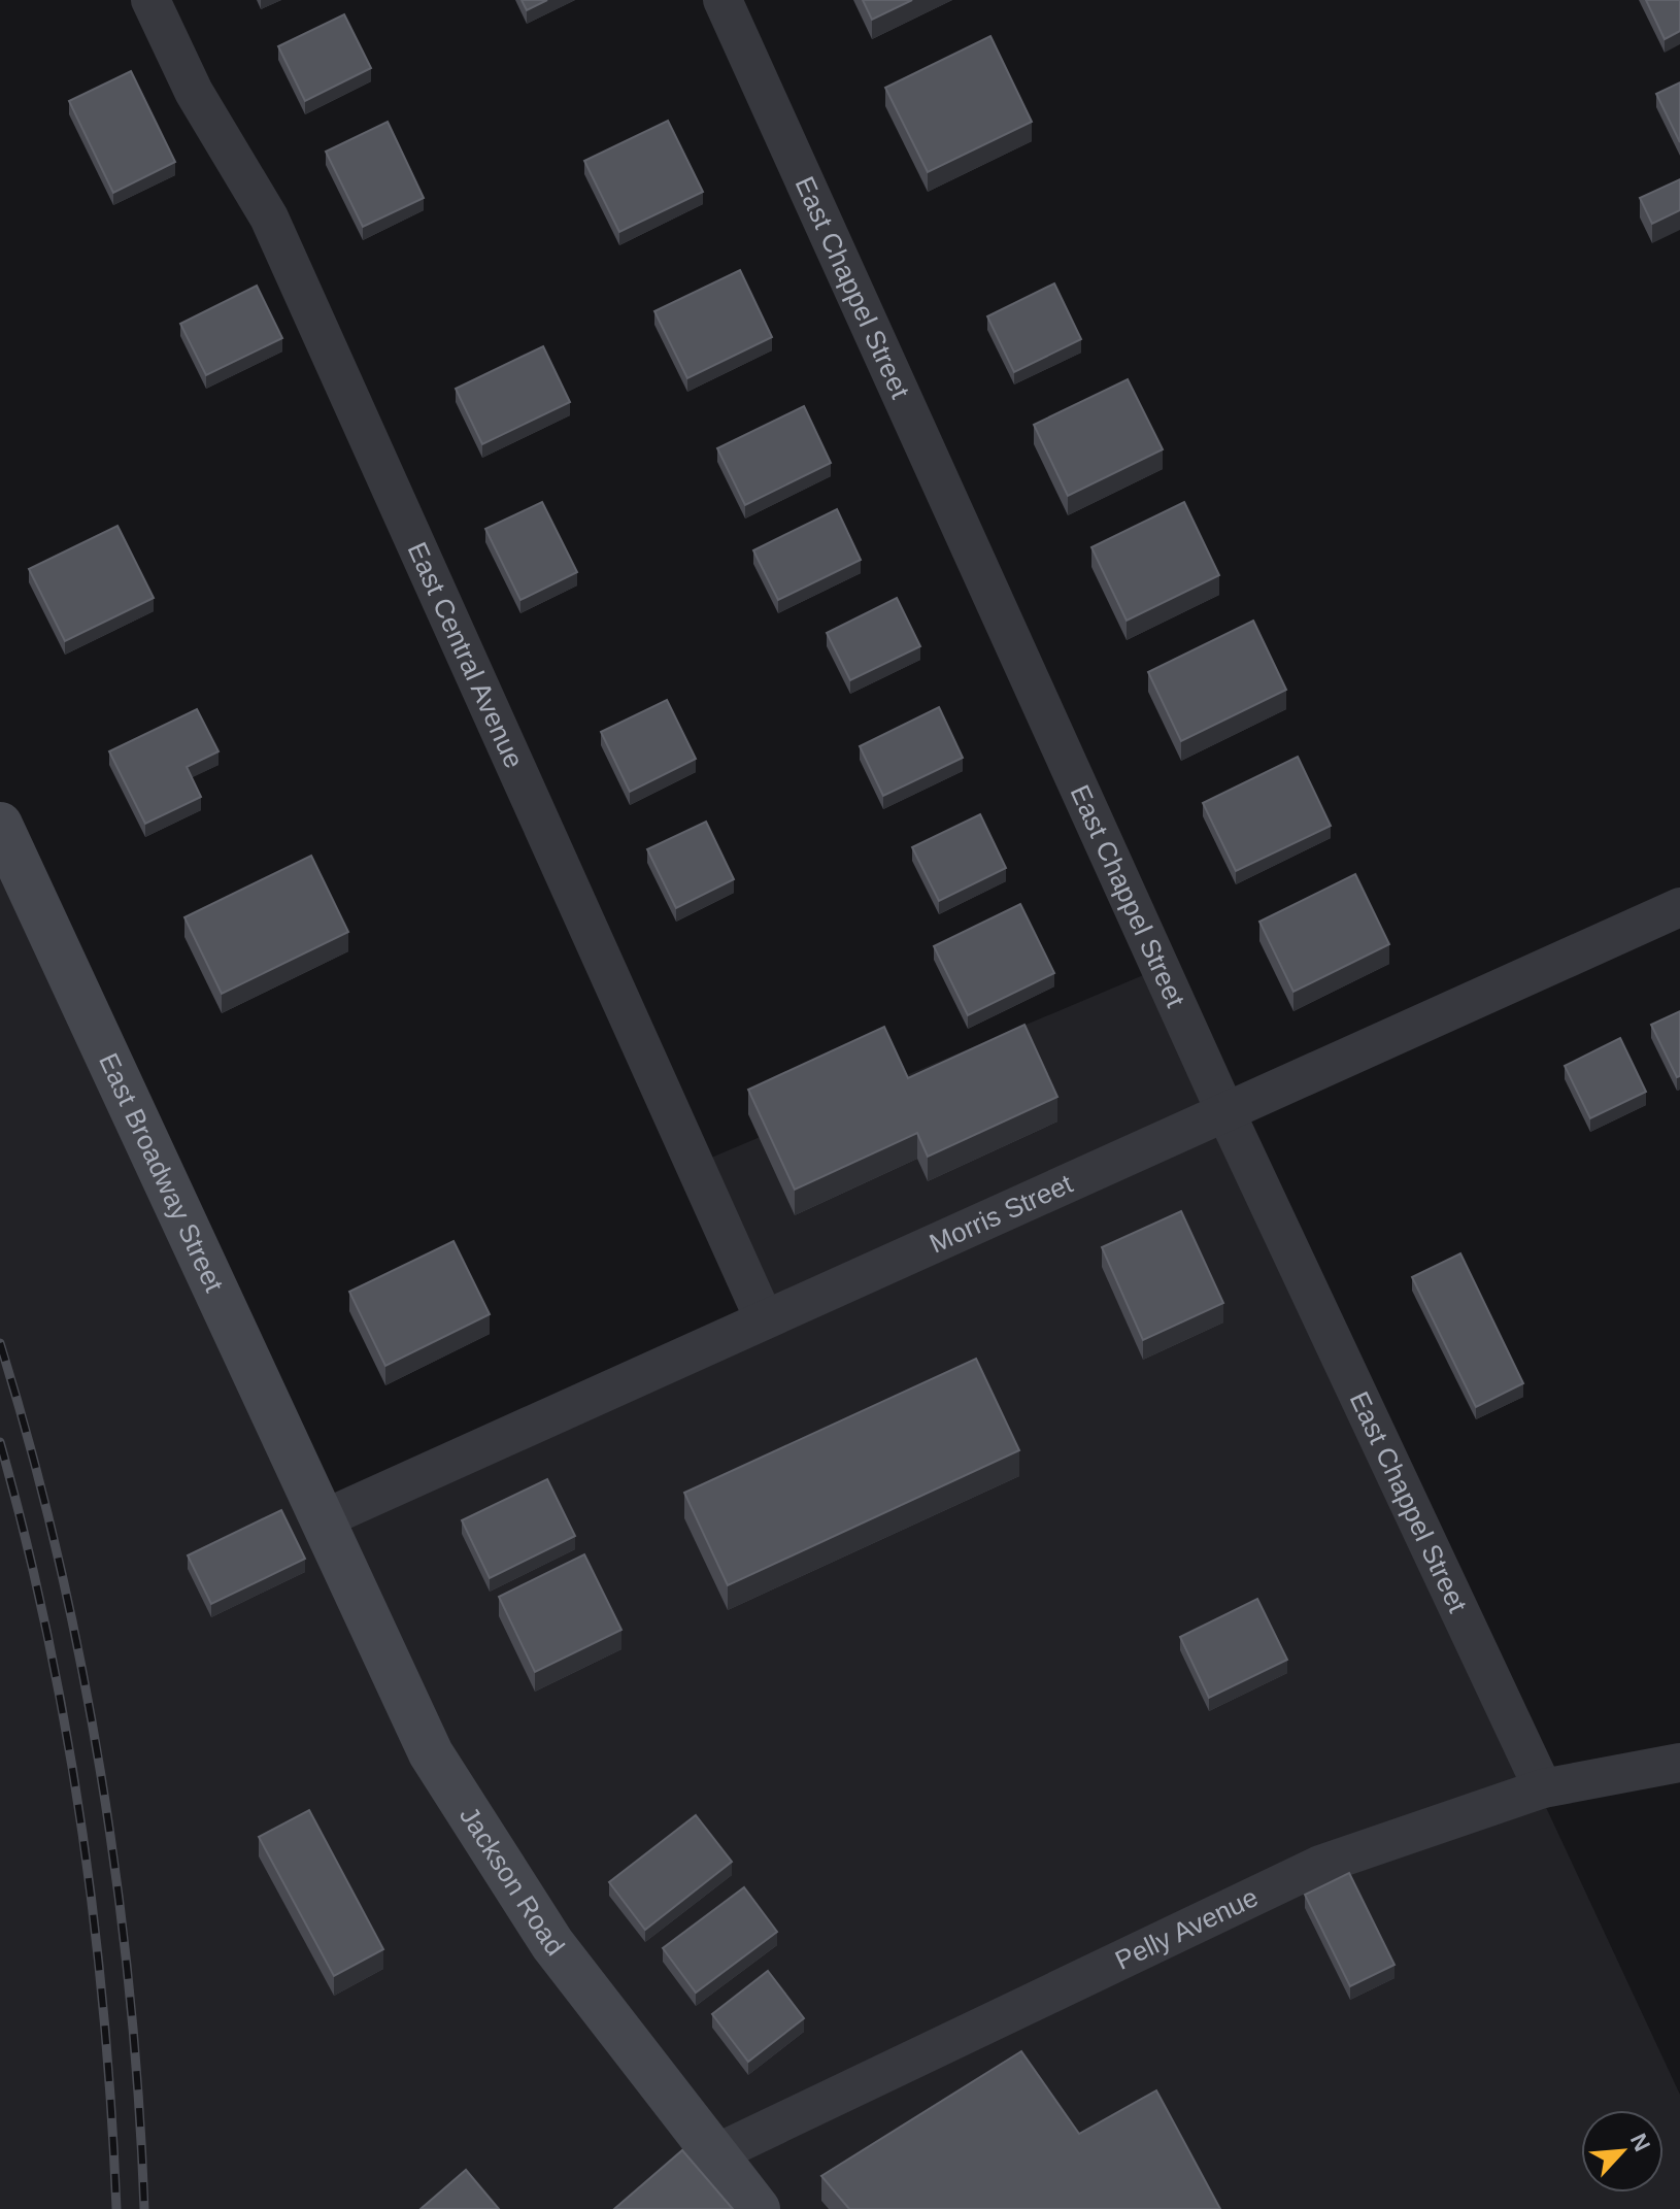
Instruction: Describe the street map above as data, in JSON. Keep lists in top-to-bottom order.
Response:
{
  "streets": {
    "main road": ["East Broadway Street", "Jackson Road"],
    "street": [
      "East Chappel Street",
      "East Central Avenue",
      "Morris Street",
      "Pelly Avenue"
    ]
  },
  "crossings": [
    ["East Chappel Street", "Morris Street"],
    ["East Chappel Street", "Pelly Avenue"],
    ["East Central Avenue", "Morris Street"],
    ["East Broadway Street", "Morris Street"],
    ["East Broadway Street", "Jackson Road"],
    ["Morris Street", "Jackson Road"],
    ["Jackson Road", "Pelly Avenue"]
  ],
  "north": "top right"
}
